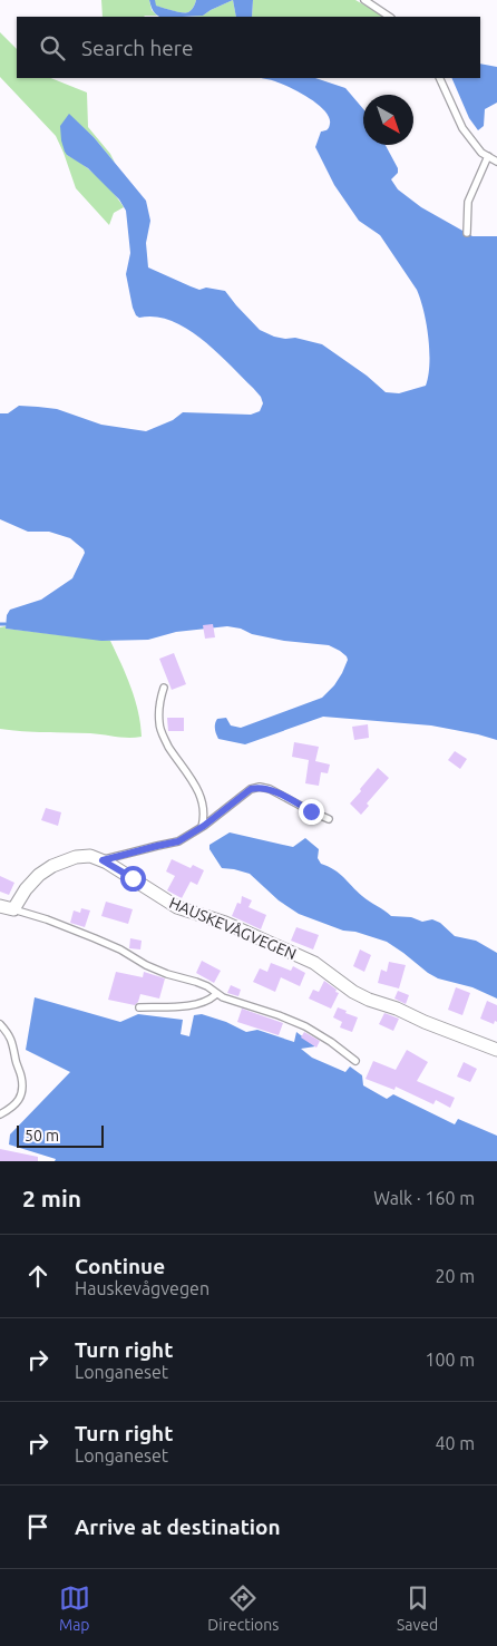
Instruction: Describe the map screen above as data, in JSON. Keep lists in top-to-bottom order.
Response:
{
  "streets": {
    "street": ["HAUSKEVÅGVEGEN"]
  },
  "scale_bar": "50 m",
  "north": "bottom right",
  "page": {
    "search": "Search here",
    "scale": "50 m",
    "heading": ["2 min", "Walk · 160 m"],
    "list": [
      ["Continue", "Hauskevågvegen", "20 m"],
      ["Turn right", "Longaneset", "100 m"],
      ["Turn right", "Longaneset", "40 m"],
      "Arrive at destination"
    ],
    "nav": ["Map", "Directions", "Saved"]
  }
}
